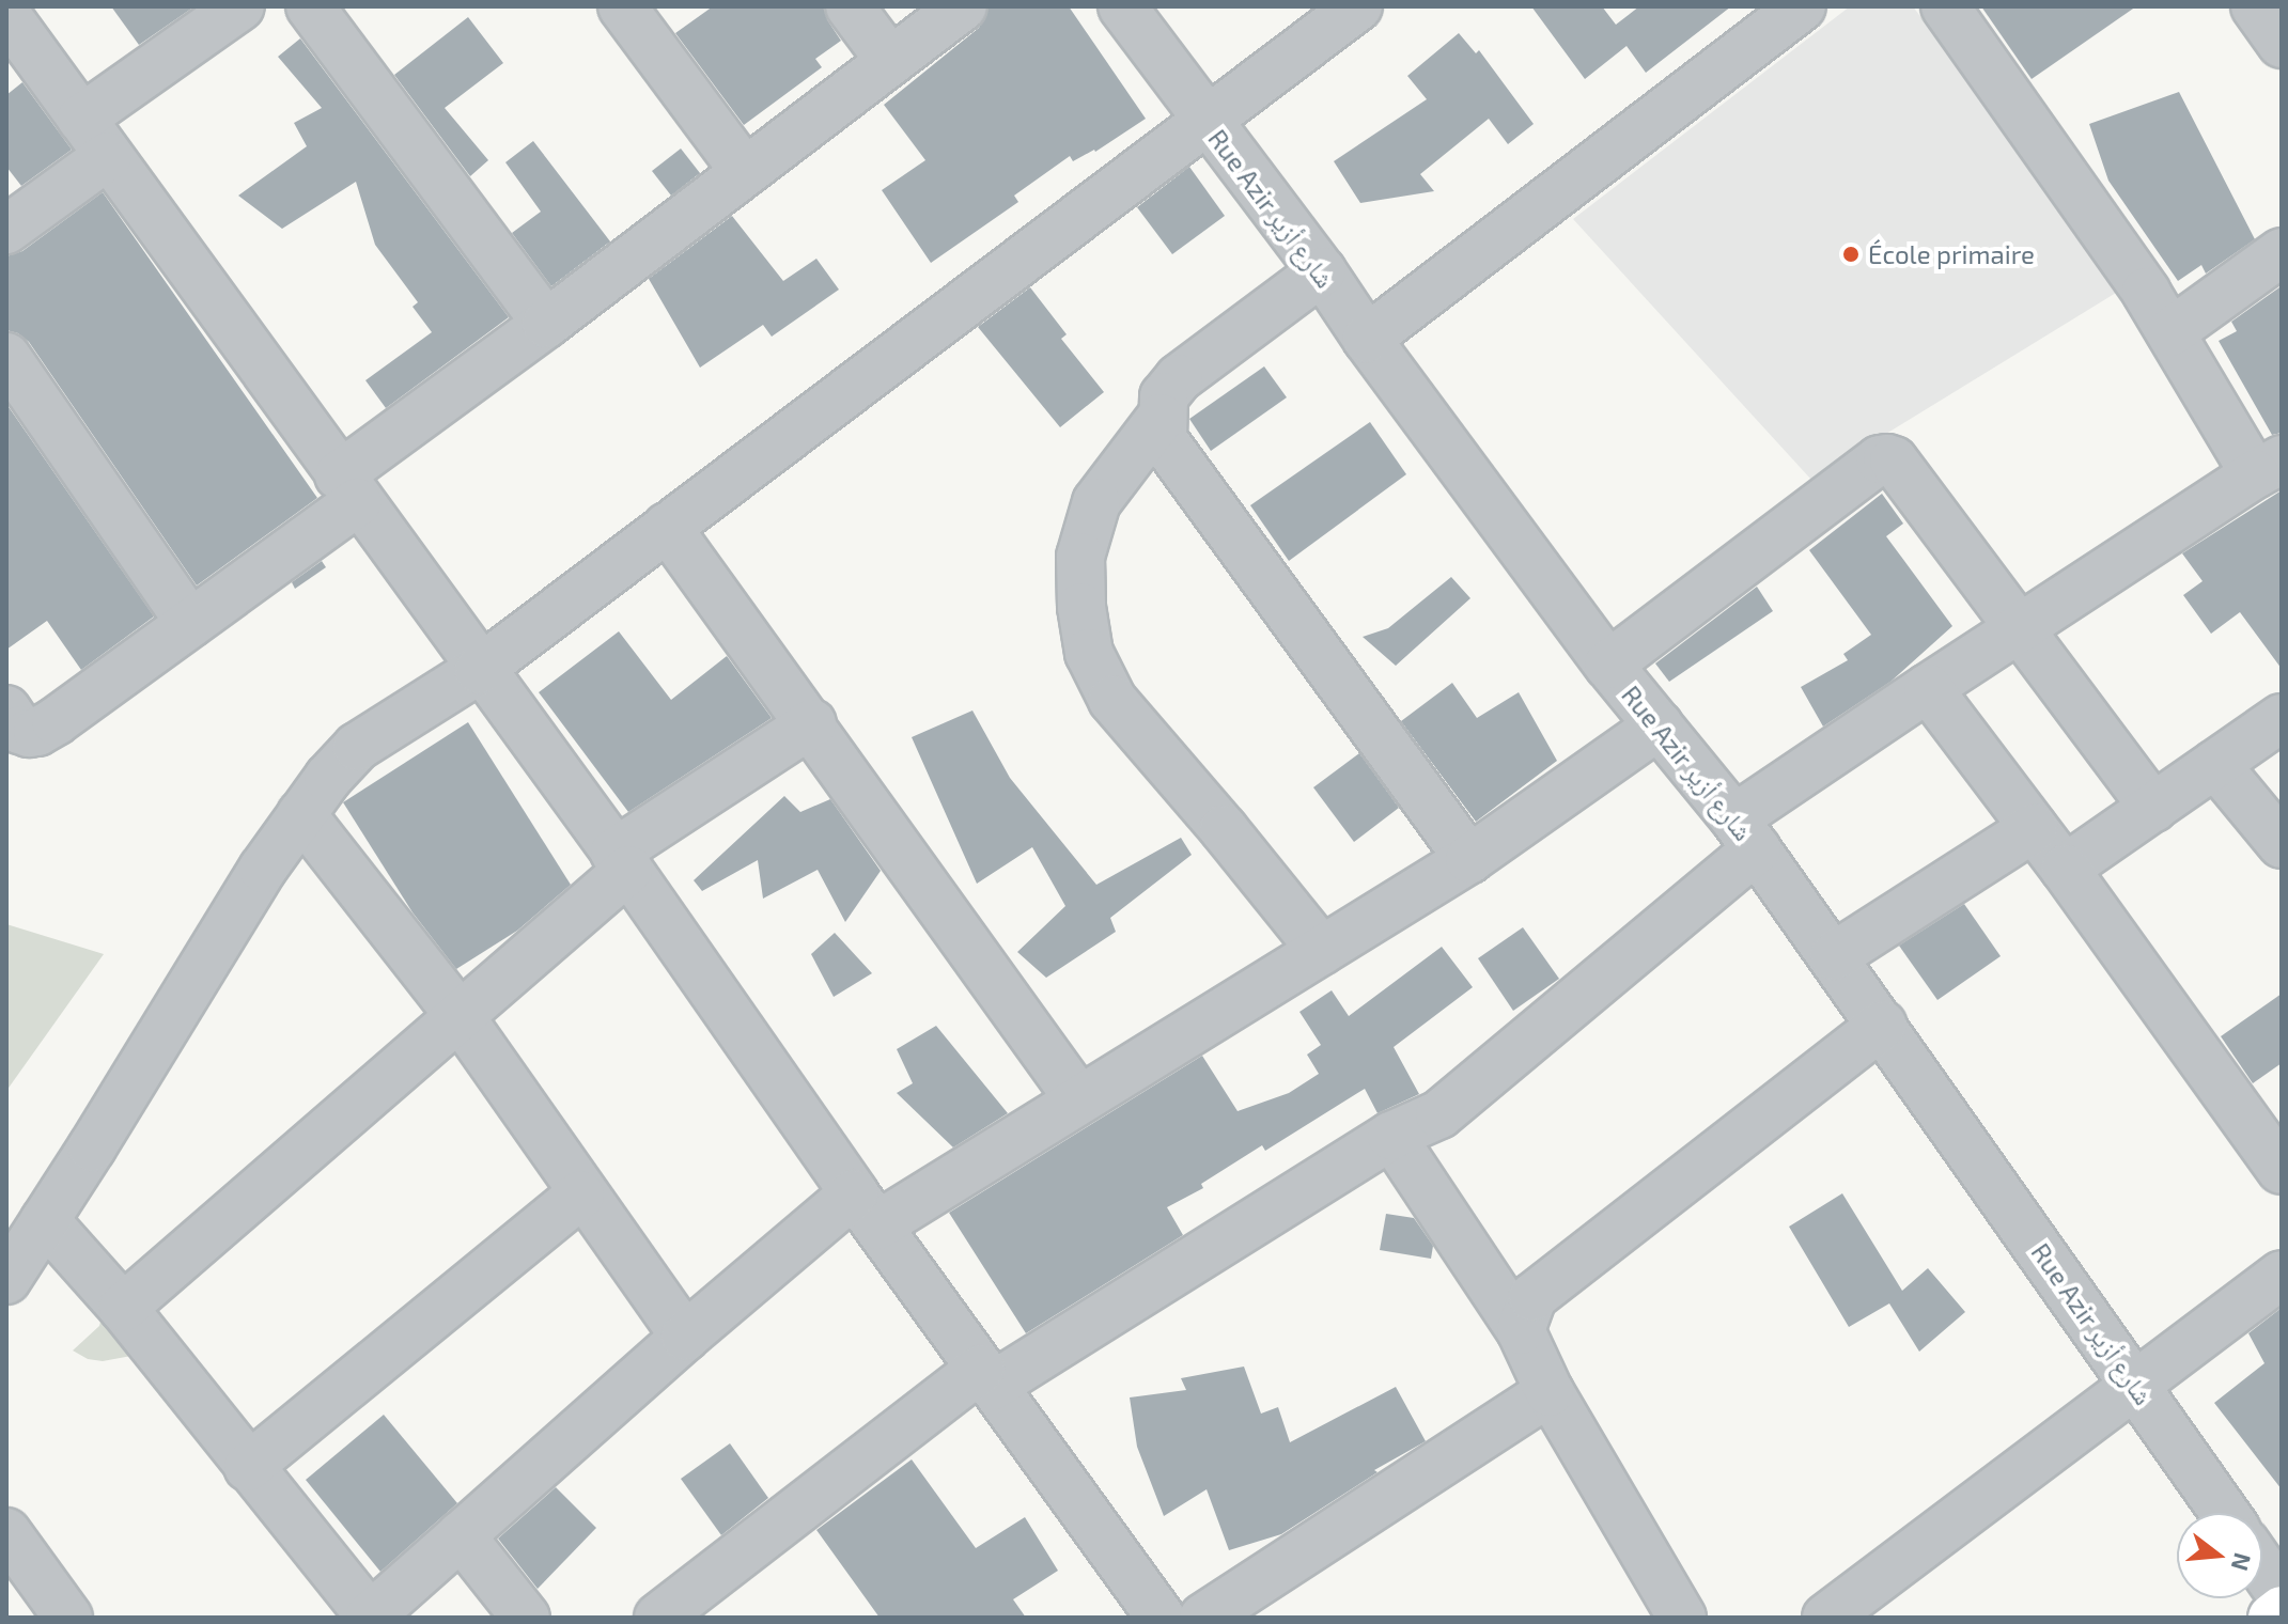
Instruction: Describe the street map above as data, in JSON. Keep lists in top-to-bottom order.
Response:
{
  "streets": {
    "street": ["Rue Azir شارع أزير"]
  },
  "places": ["École primaire"],
  "north": "right"
}
